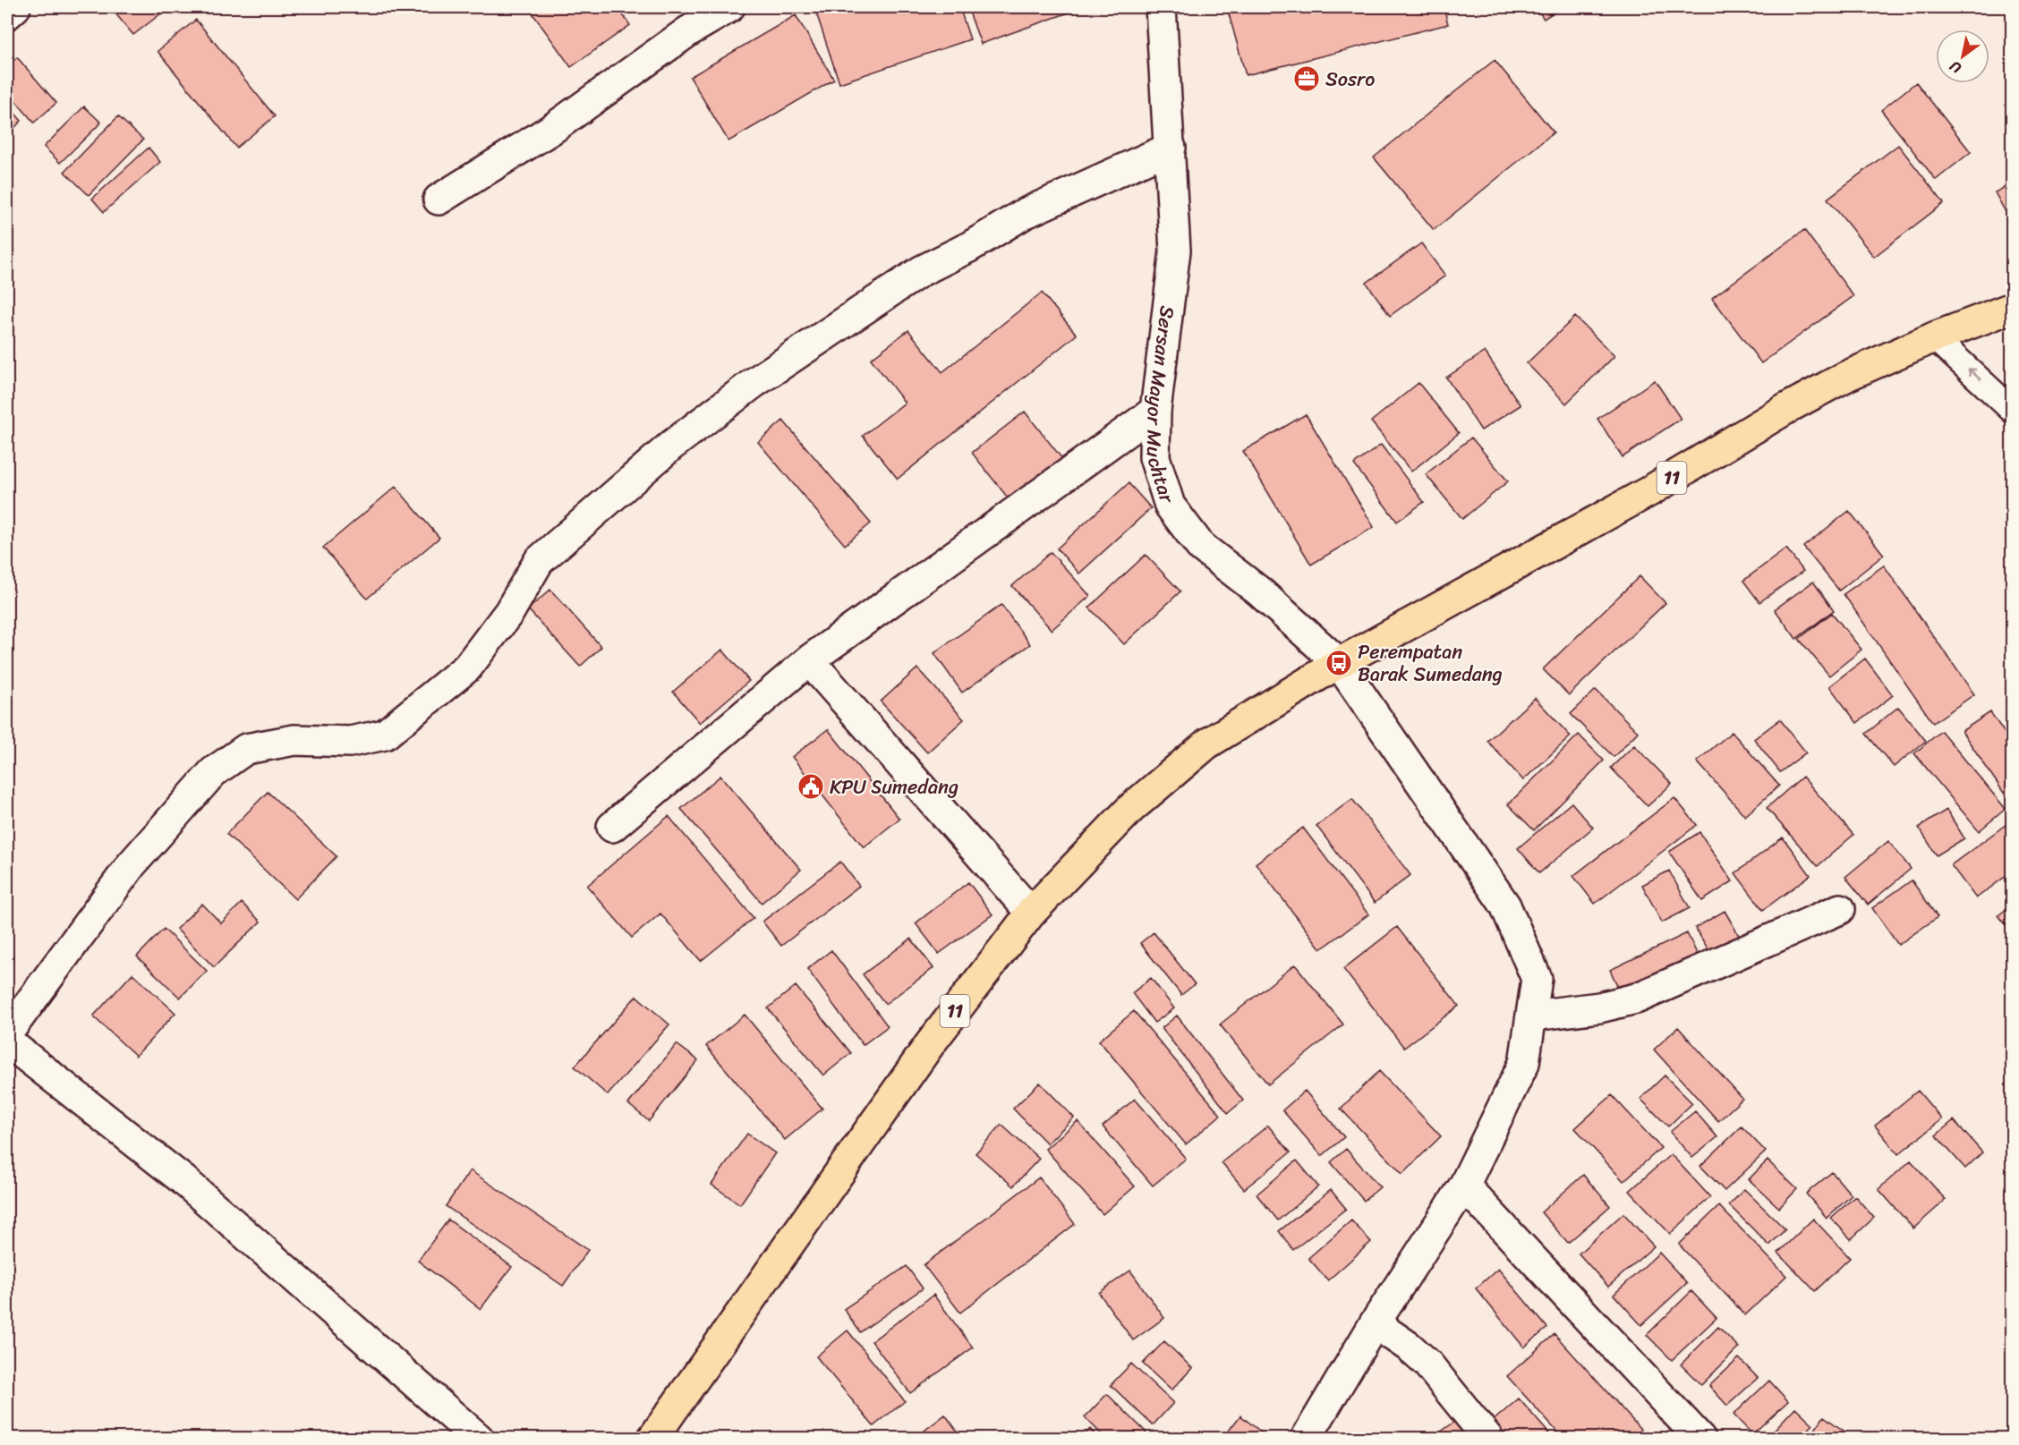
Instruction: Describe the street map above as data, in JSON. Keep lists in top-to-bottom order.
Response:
{
  "streets": {
    "highway": ["11"],
    "street": ["Sersan Mayor Muchtar"]
  },
  "crossings": [
    ["Sersan Mayor Muchtar", "11"]
  ],
  "places": {
    "office": ["Sosro"],
    "bus stop": ["Perempatan Barak Sumedang"],
    "public building": ["KPU Sumedang"]
  },
  "north": "bottom left"
}
